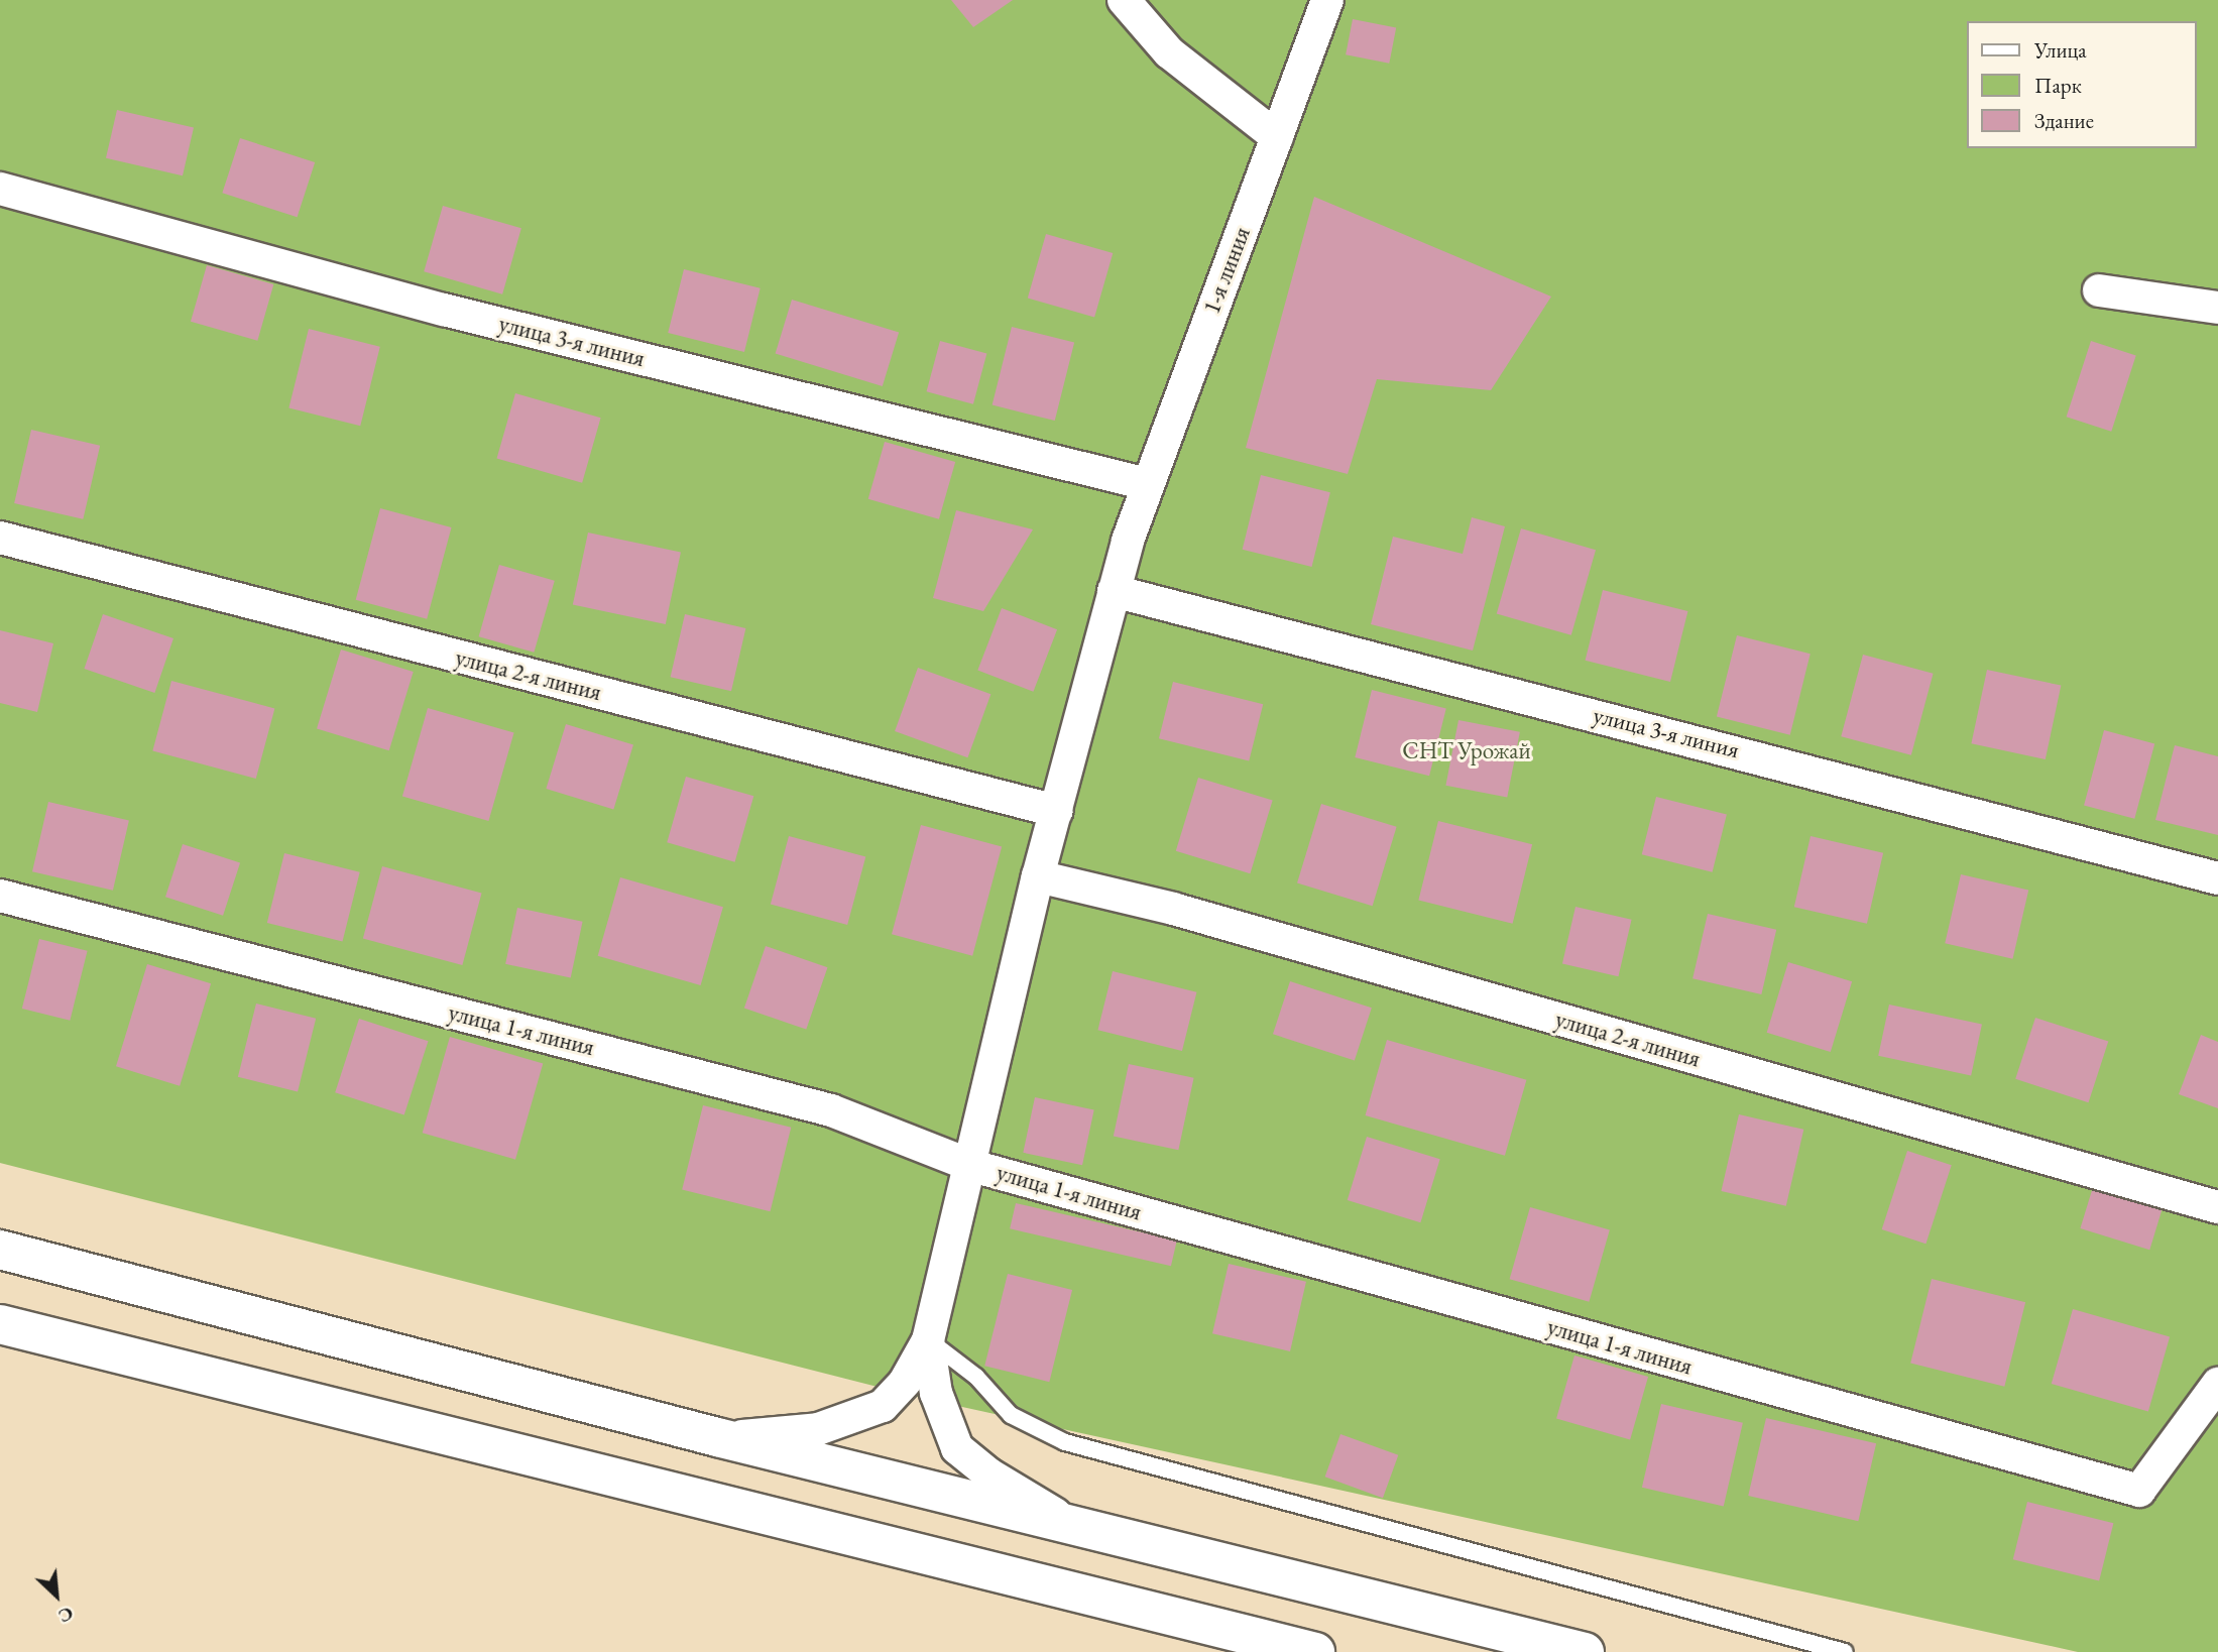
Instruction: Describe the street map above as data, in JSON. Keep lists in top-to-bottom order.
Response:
{
  "streets": {
    "street": [
      "1-я линия",
      "улица 3-я линия",
      "улица 2-я линия",
      "улица 1-я линия"
    ]
  },
  "crossings": [
    ["1-я линия", "улица 3-я линия"],
    ["1-я линия", "улица 2-я линия"],
    ["1-я линия", "улица 1-я линия"]
  ],
  "parks": ["СНТ Урожай"],
  "legend": ["Улица", "Парк", "Здание"],
  "north": "bottom right"
}
